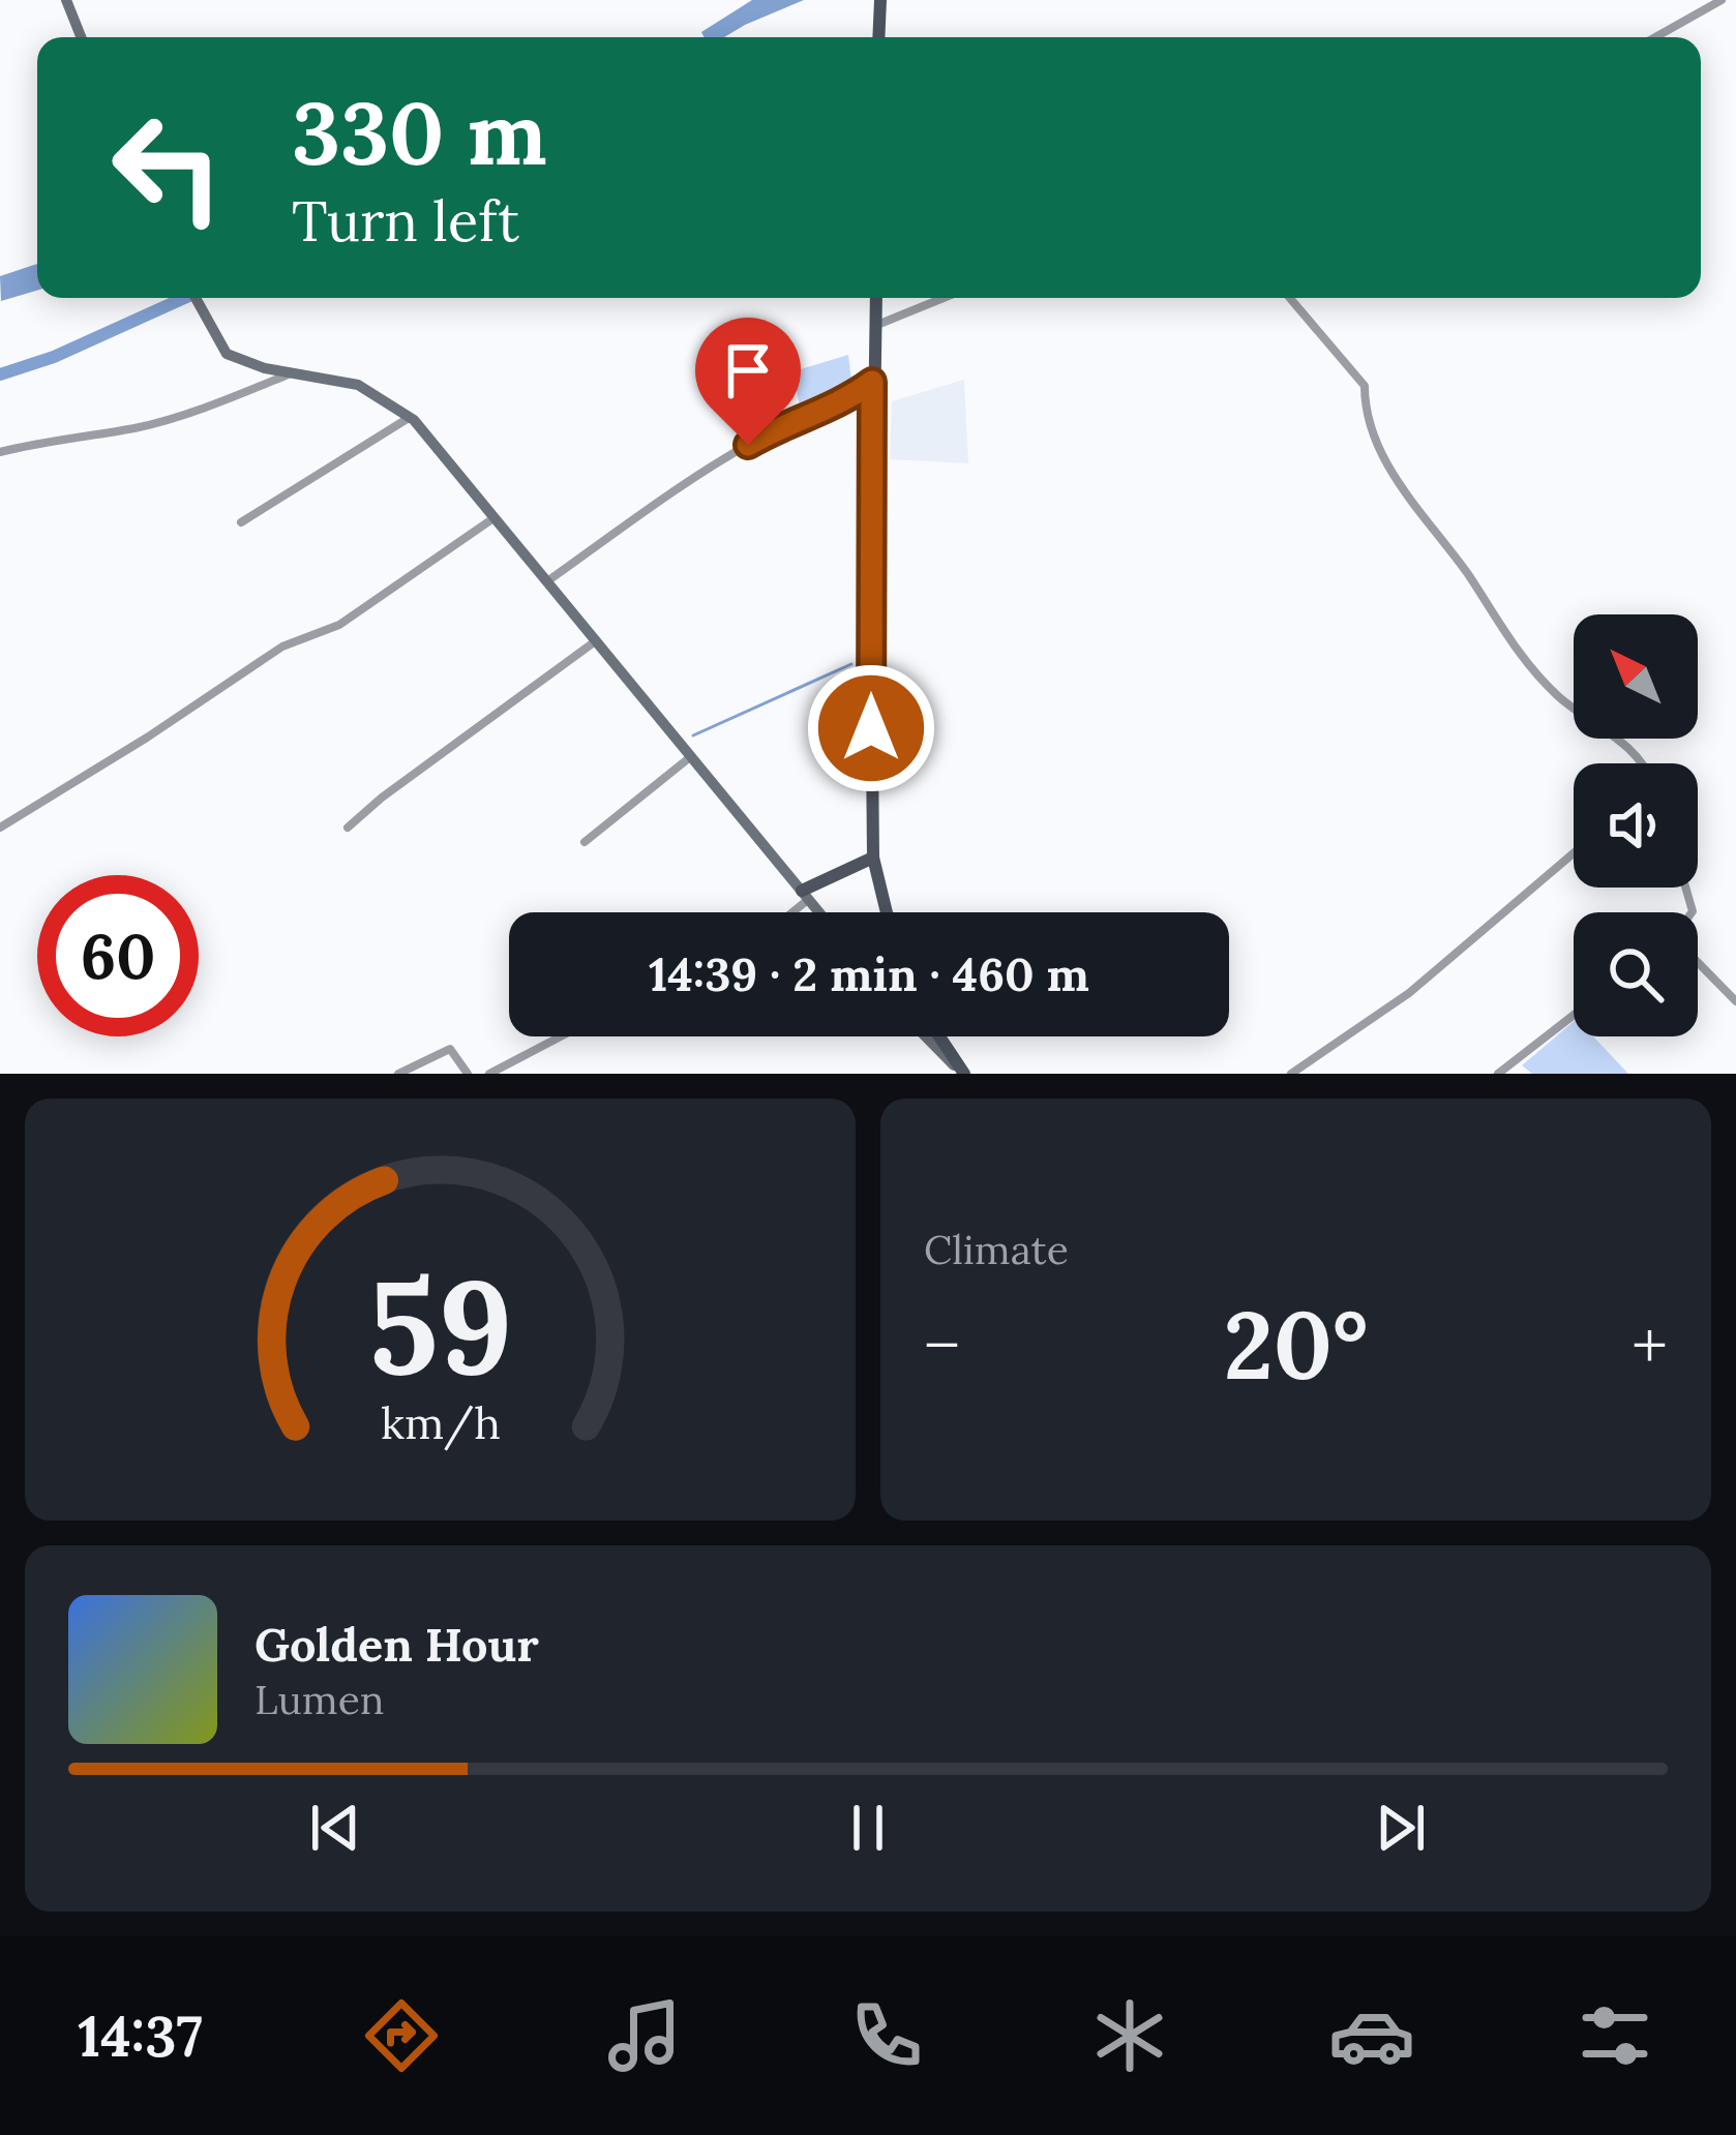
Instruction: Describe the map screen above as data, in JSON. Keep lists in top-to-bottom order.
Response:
{
  "north": "top left",
  "page": {
    "turn": ["330 m", "Turn left"],
    "limit": "60",
    "trip": "14:39 · 2 min · 460 m",
    "tile": "Climate",
    "heat": ["−", "20°", "+"],
    "song": ["Golden Hour", "Lumen"],
    "tabs": "14:37",
    "gauge": ["59", "km/h"]
  }
}
